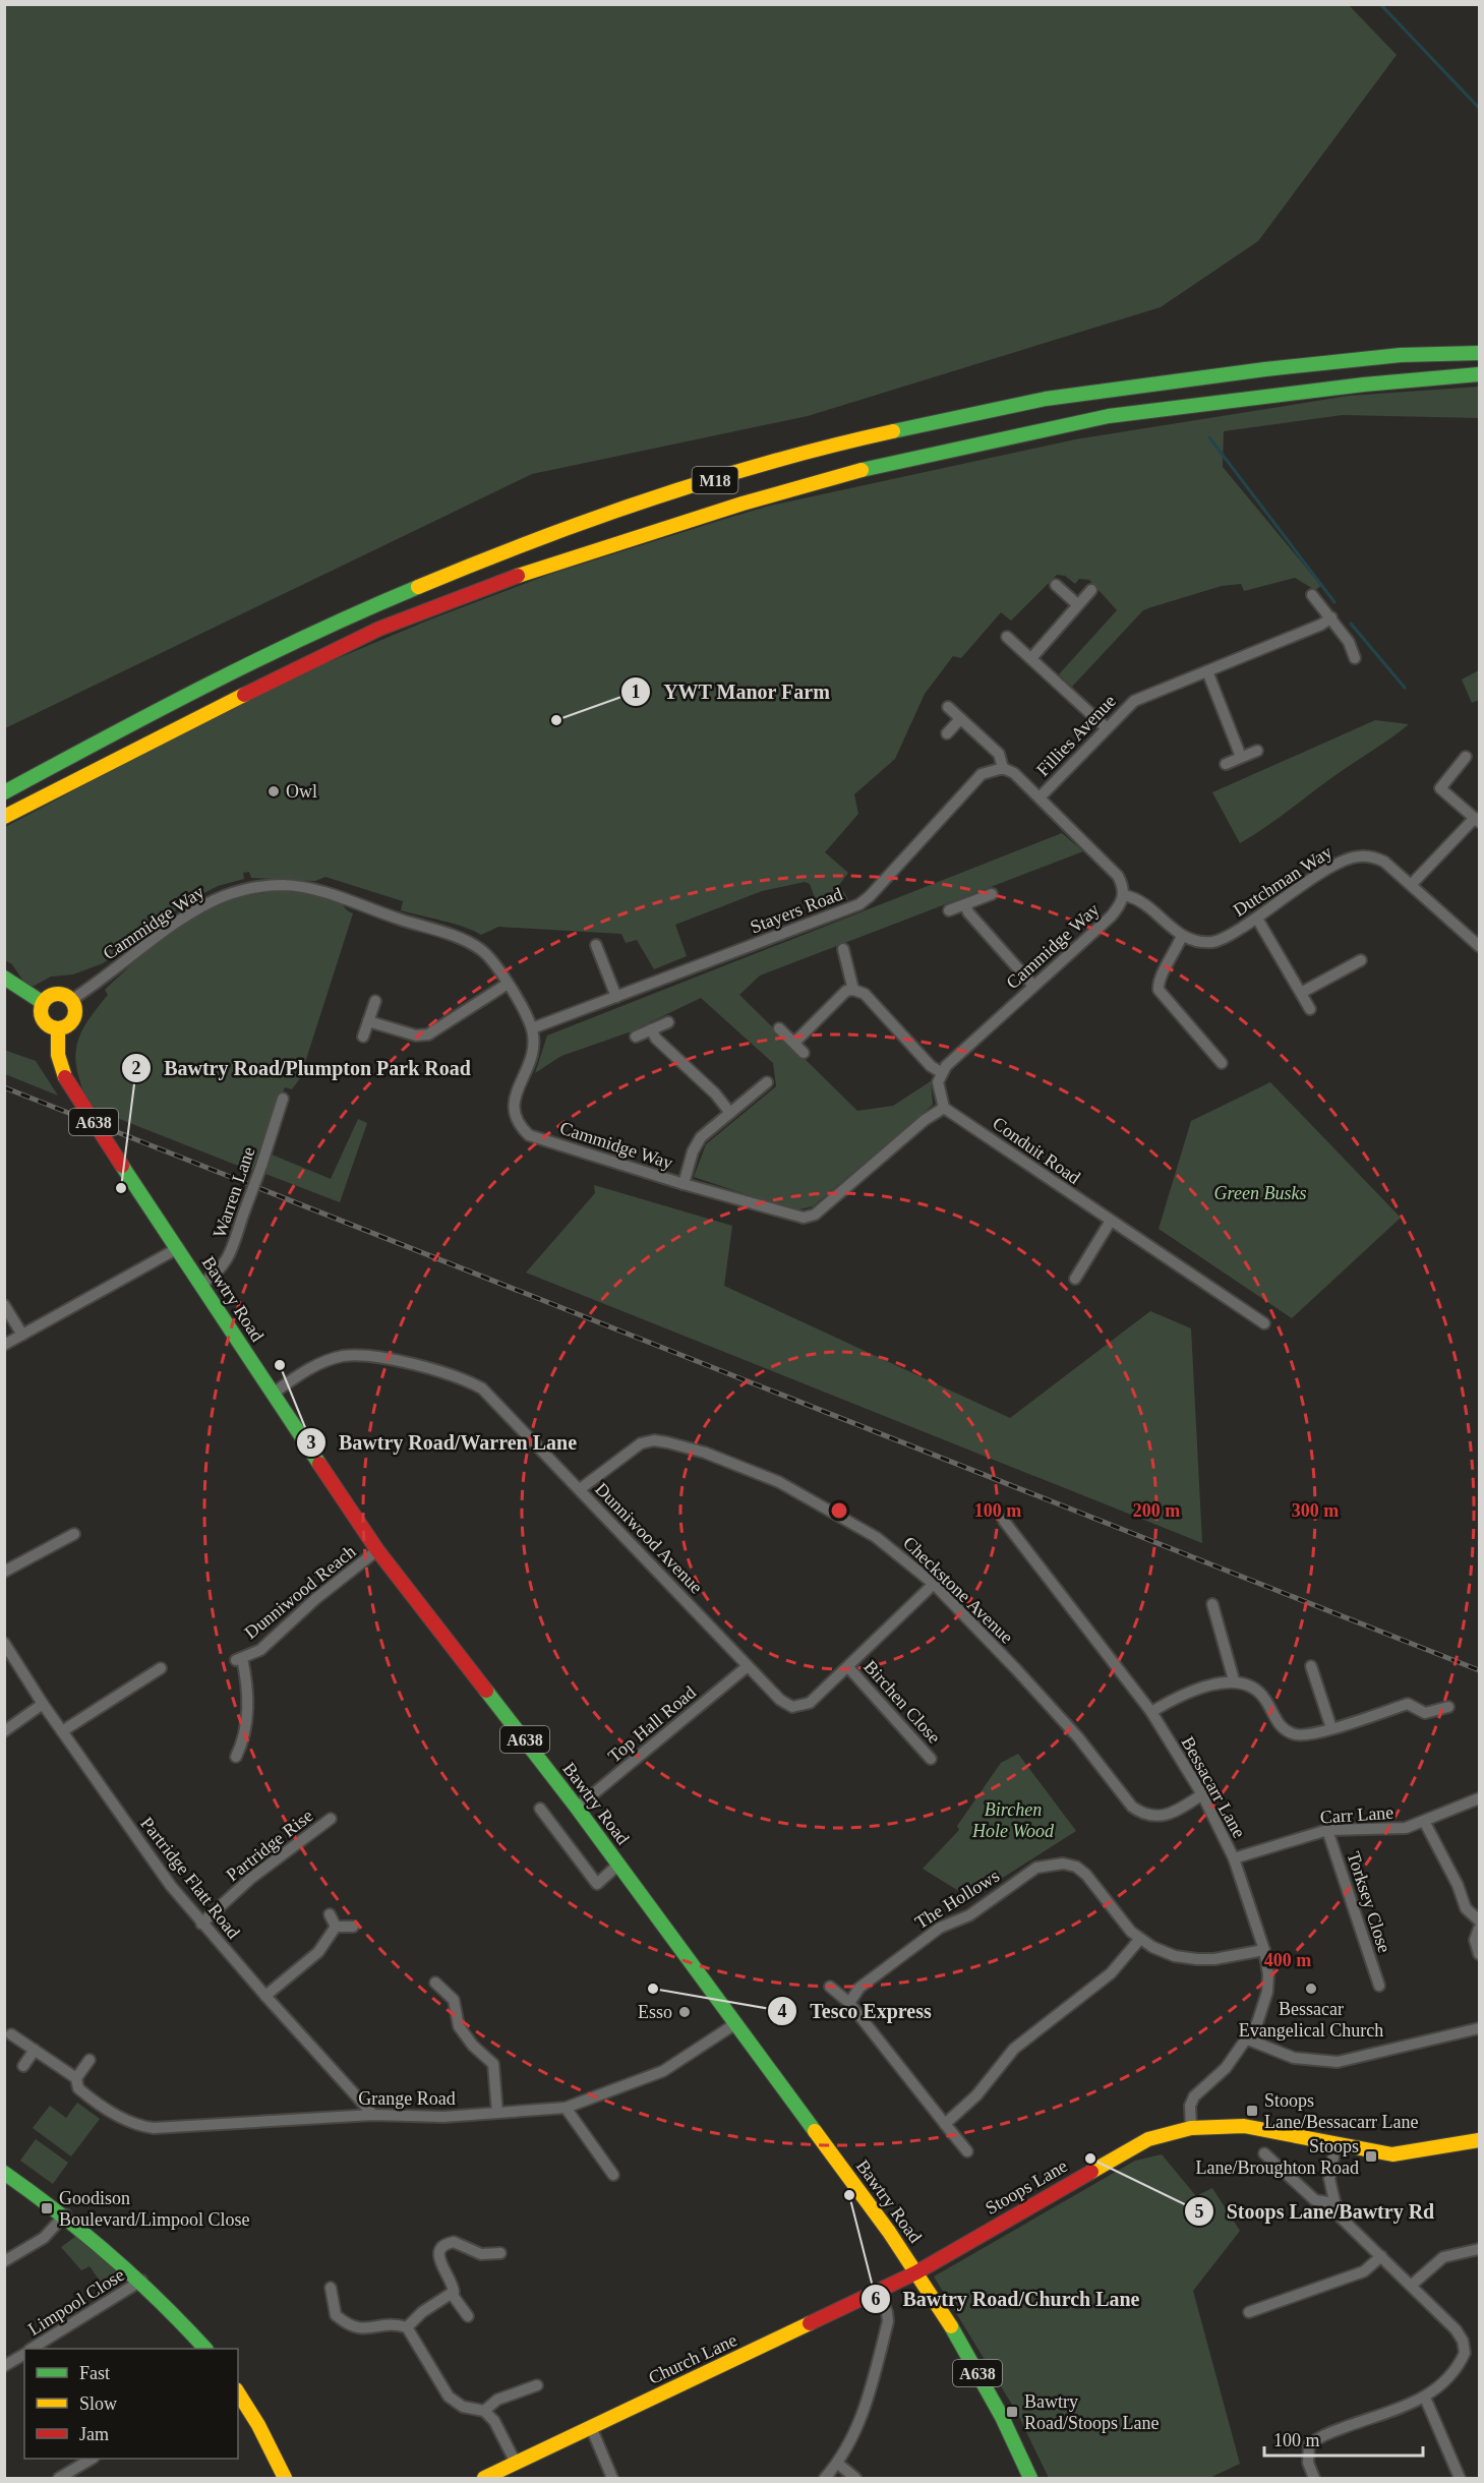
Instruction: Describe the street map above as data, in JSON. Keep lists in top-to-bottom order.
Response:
{
  "streets": {
    "main road": [
      "M18",
      "A638",
      "Bawtry Road",
      "Stoops Lane",
      "Church Lane"
    ],
    "street": [
      "Fillies Avenue",
      "Dutchman Way",
      "Stayers Road",
      "Cammidge Way",
      "Conduit Road",
      "Warren Lane",
      "Dunniwood Avenue",
      "Checkstone Avenue",
      "Dunniwood Reach",
      "Birchen Close",
      "Top Hall Road",
      "Bessacarr Lane",
      "Carr Lane",
      "Partridge Rise",
      "Partridge Flatt Road",
      "The Hollows",
      "Torksey Close",
      "Grange Road",
      "Limpool Close"
    ]
  },
  "crossings": [
    ["Stayers Road", "Cammidge Way"],
    ["Cammidge Way", "Conduit Road"],
    ["Cammidge Way", "Bawtry Road"],
    ["Warren Lane", "Bawtry Road"],
    ["Bawtry Road", "Dunniwood Avenue"],
    ["Bawtry Road", "Dunniwood Reach"],
    ["Bawtry Road", "Top Hall Road"],
    ["Bawtry Road", "Grange Road"],
    ["Bawtry Road", "Stoops Lane"],
    ["Bawtry Road", "Church Lane"],
    ["Dunniwood Avenue", "Checkstone Avenue"],
    ["Dunniwood Avenue", "Birchen Close"],
    ["Dunniwood Avenue", "Top Hall Road"],
    ["Checkstone Avenue", "Bessacarr Lane"],
    ["Bessacarr Lane", "Carr Lane"],
    ["Bessacarr Lane", "The Hollows"],
    ["Bessacarr Lane", "Stoops Lane"],
    ["Carr Lane", "Torksey Close"],
    ["Partridge Rise", "Partridge Flatt Road"],
    ["Partridge Flatt Road", "Grange Road"],
    ["Stoops Lane", "Church Lane"]
  ],
  "parks": ["Green Busks", "Birchen Hole Wood"],
  "places": {
    "other": [
      "YWT Manor Farm",
      "Owl",
      "Bawtry Road/Plumpton Park Road",
      "Bawtry Road/Warren Lane",
      "Tesco Express",
      "Bessacar Evangelical Church",
      "Esso",
      "Stoops Lane/Bawtry Rd",
      "Bawtry Road/Church Lane"
    ],
    "transit": [
      "Stoops Lane/Bessacarr Lane",
      "Stoops Lane/Broughton Road",
      "Goodison Boulevard/Limpool Close",
      "Bawtry Road/Stoops Lane"
    ]
  },
  "legend": ["Fast", "Slow", "Jam"],
  "scale_bar": "100 m",
  "rings": [
    "100 m",
    "200 m",
    "300 m",
    "400 m"
  ]
}
